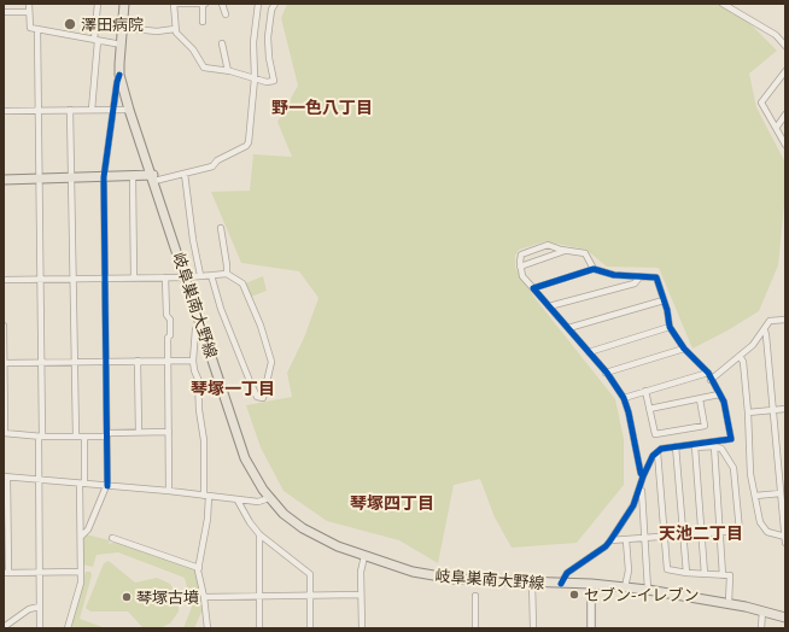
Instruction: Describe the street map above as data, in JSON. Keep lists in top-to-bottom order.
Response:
{
  "streets": {
    "main road": ["岐阜巣南大野線"]
  },
  "districts": [
    "野一色八丁目",
    "琴塚一丁目",
    "琴塚四丁目",
    "天池二丁目"
  ],
  "places": ["澤田病院", "セブン-イレブン", "琴塚古墳"]
}
